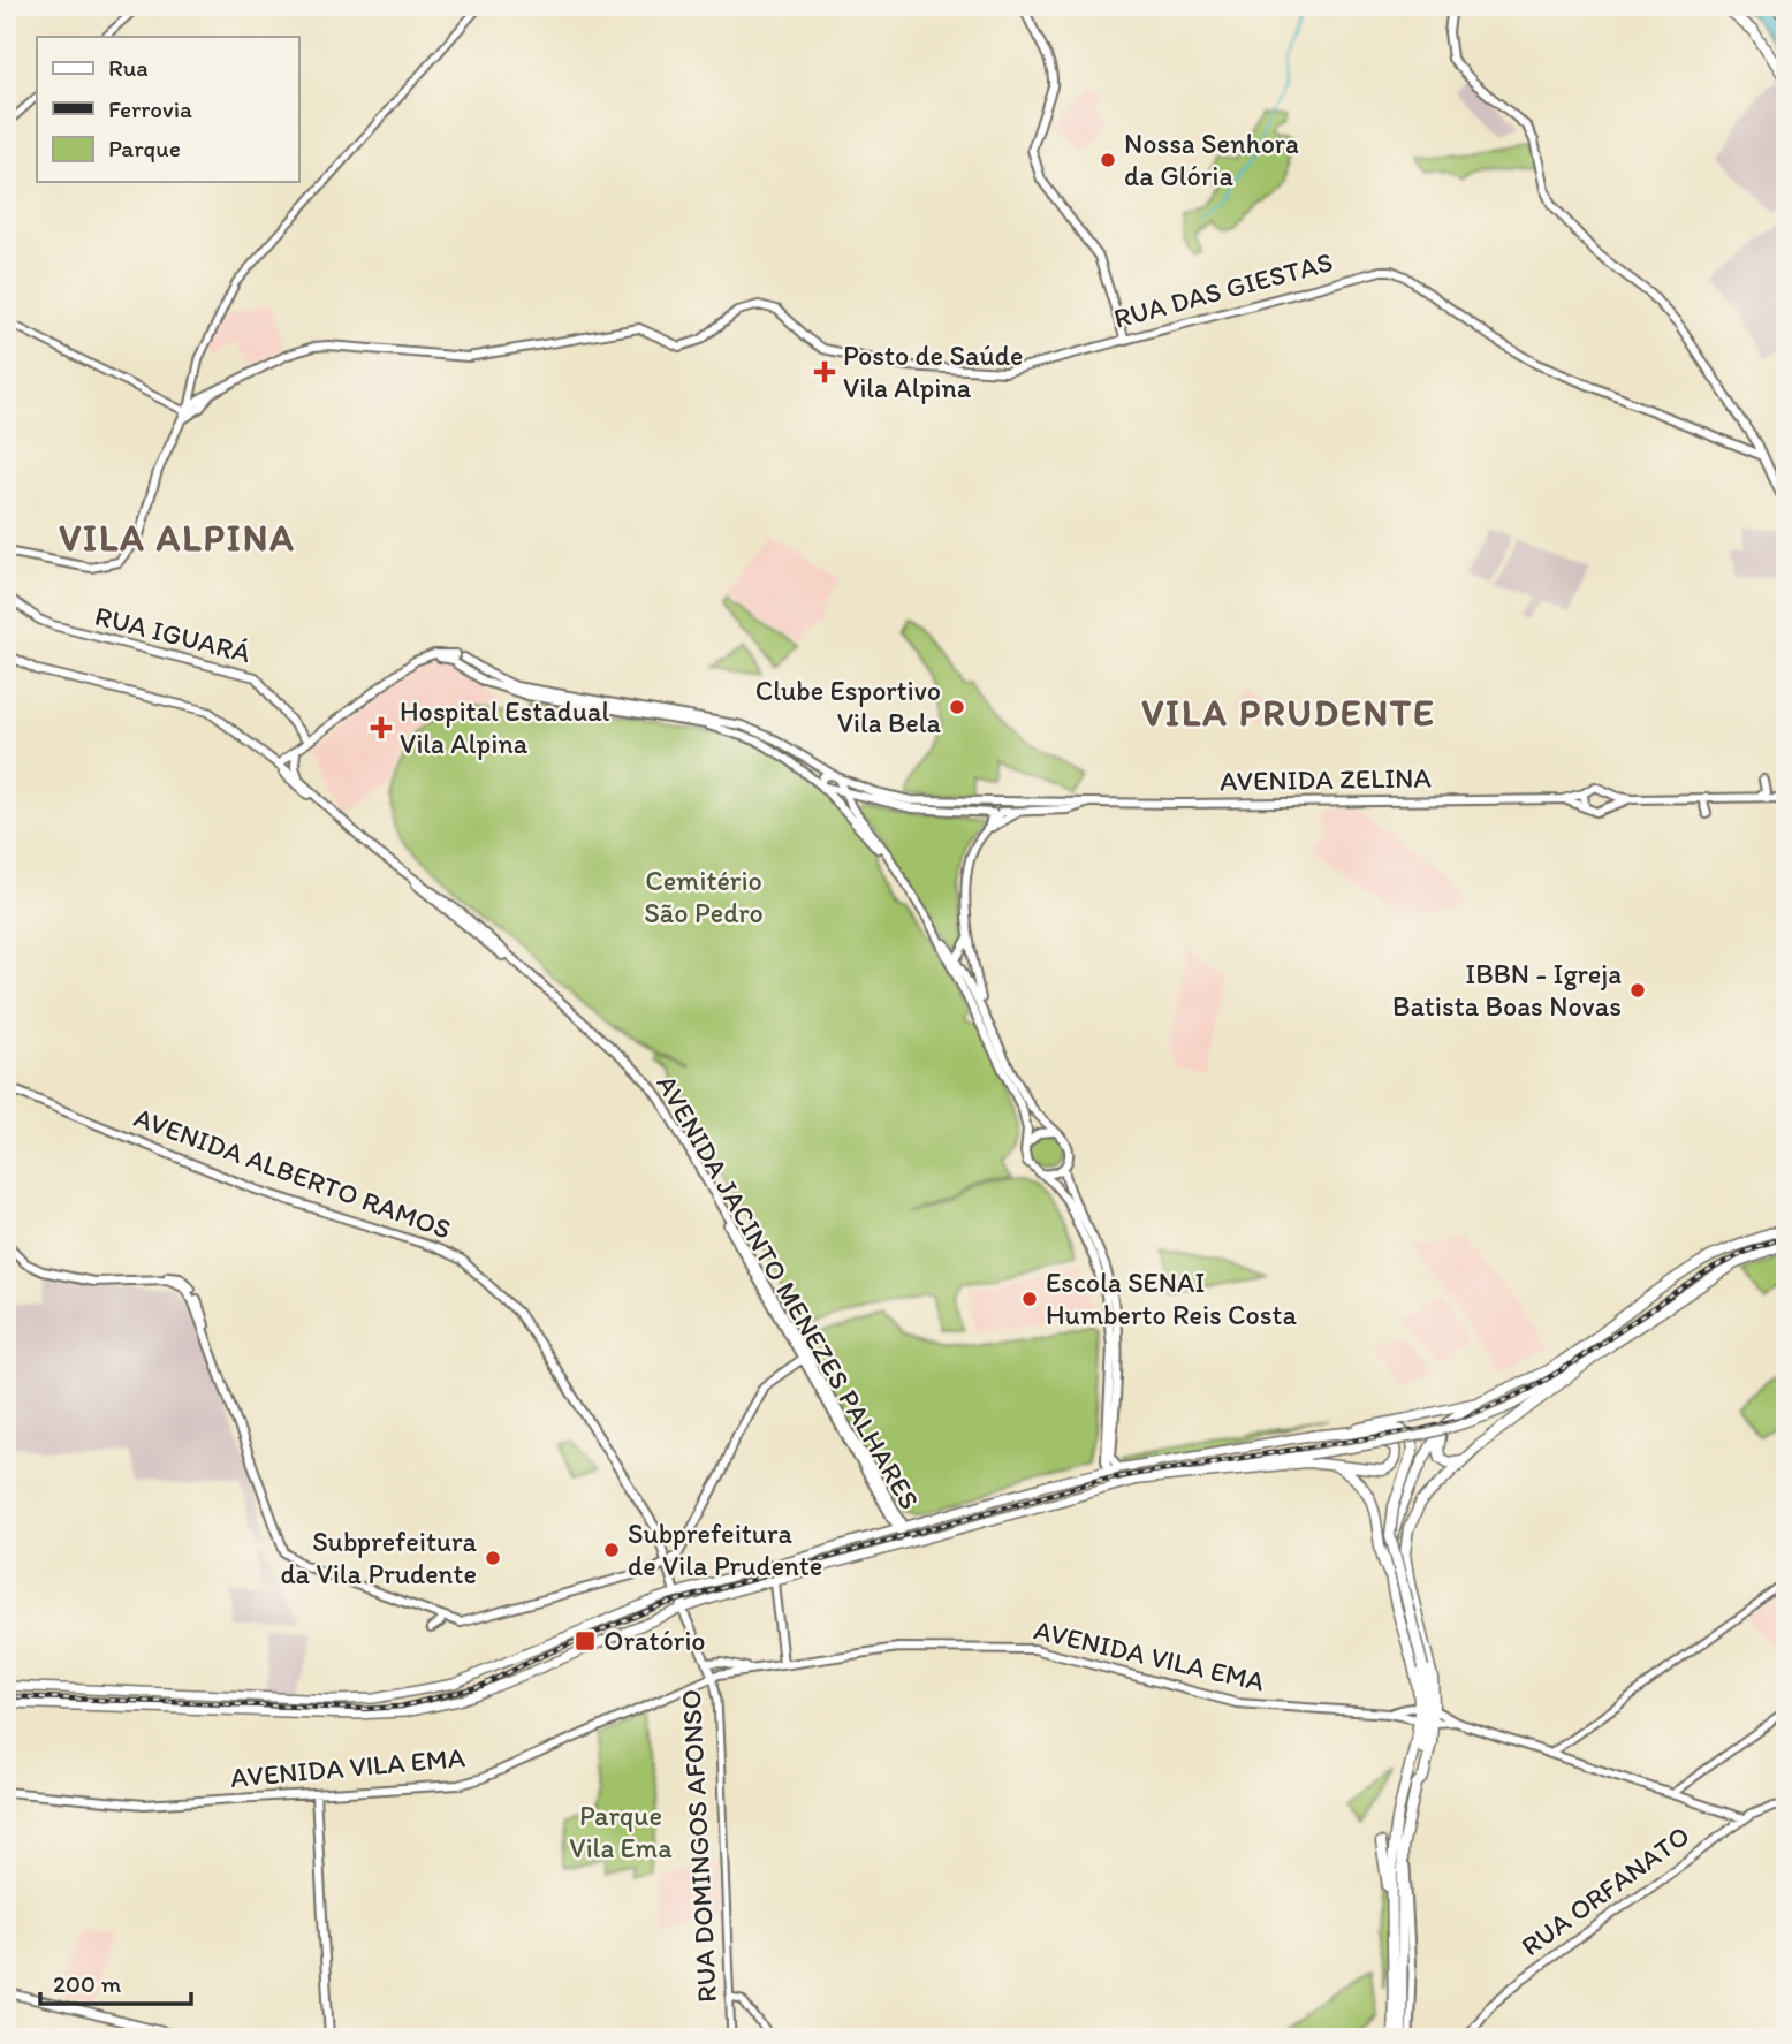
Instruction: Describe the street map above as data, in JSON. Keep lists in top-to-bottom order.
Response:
{
  "streets": {
    "main road": [
      "RUA DAS GIESTAS",
      "RUA IGUARÁ",
      "AVENIDA ZELINA",
      "AVENIDA ALBERTO RAMOS",
      "AVENIDA JACINTO MENEZES PALHARES",
      "AVENIDA VILA EMA",
      "RUA DOMINGOS AFONSO",
      "RUA ORFANATO"
    ]
  },
  "crossings": [
    ["AVENIDA VILA EMA", "RUA DOMINGOS AFONSO"],
    ["AVENIDA VILA EMA", "RUA ORFANATO"]
  ],
  "districts": ["VILA ALPINA", "VILA PRUDENTE"],
  "parks": ["Cemitério São Pedro", "Parque Vila Ema"],
  "places": {
    "other": [
      "Nossa Senhora da Glória",
      "Clube Esportivo Vila Bela",
      "IBBN - Igreja Batista Boas Novas",
      "Escola SENAI Humberto Reis Costa",
      "Subprefeitura de Vila Prudente",
      "Subprefeitura da Vila Prudente"
    ],
    "health": ["Posto de Saúde Vila Alpina", "Hospital Estadual Vila Alpina"],
    "transit": ["Oratório"]
  },
  "legend": ["Rua", "Ferrovia", "Parque"],
  "scale_bar": "200 m"
}
